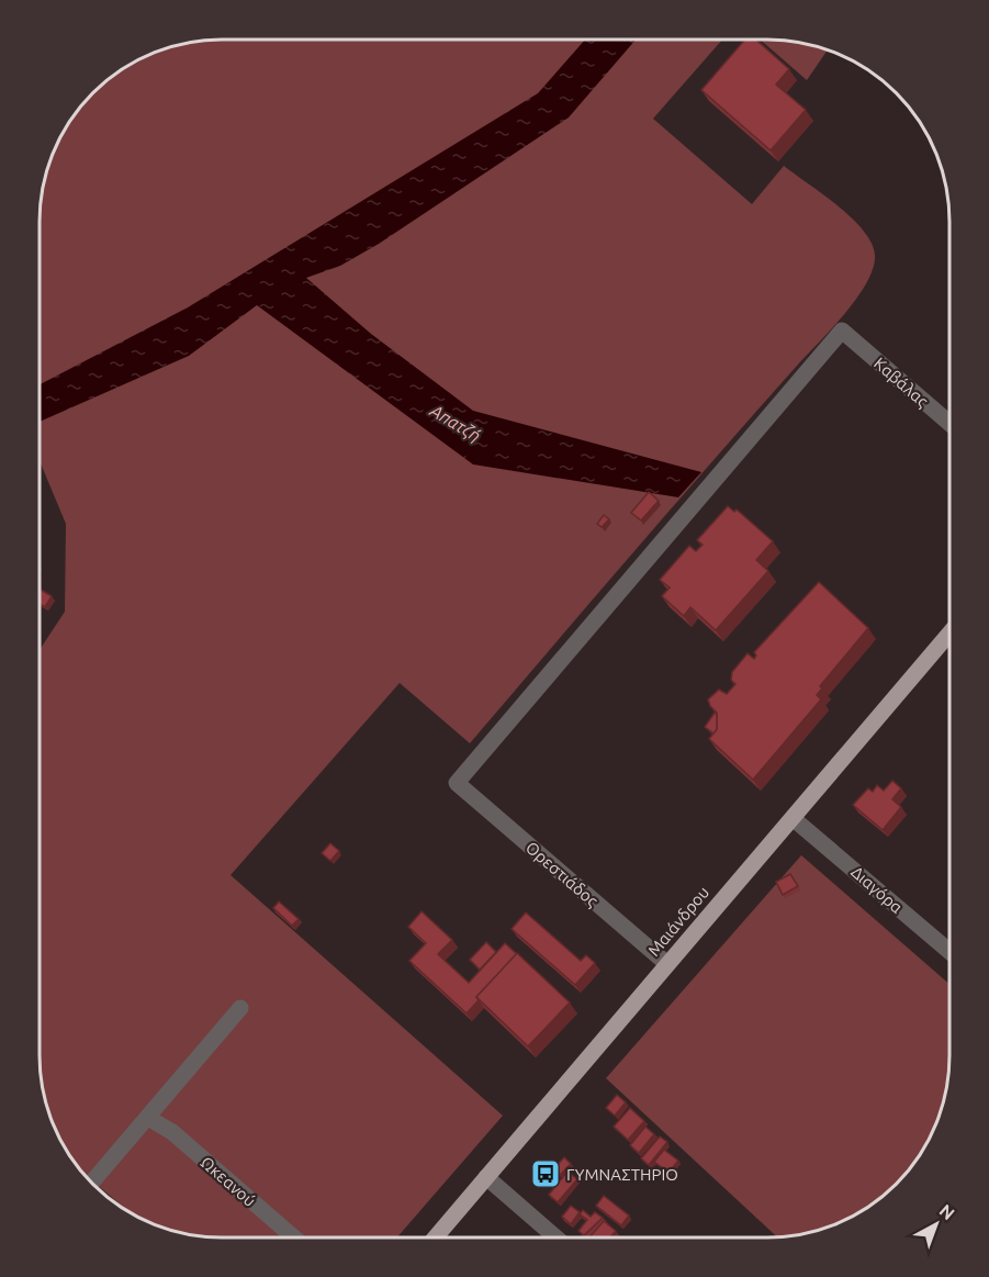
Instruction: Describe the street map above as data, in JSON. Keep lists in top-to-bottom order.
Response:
{
  "streets": {
    "main road": ["Μαιάνδρου"],
    "street": [
      "Καβάλας",
      "Ορεστιάδος",
      "Διαγόρα",
      "Ωκεανού"
    ]
  },
  "crossings": [
    ["Καβάλας", "Ορεστιάδος"],
    ["Ορεστιάδος", "Μαιάνδρου"],
    ["Διαγόρα", "Μαιάνδρου"]
  ],
  "water": ["Απατζή"],
  "places": {
    "bus stop": ["ΓΥΜΝΑΣΤΗΡΙΟ"]
  },
  "north": "top right"
}
